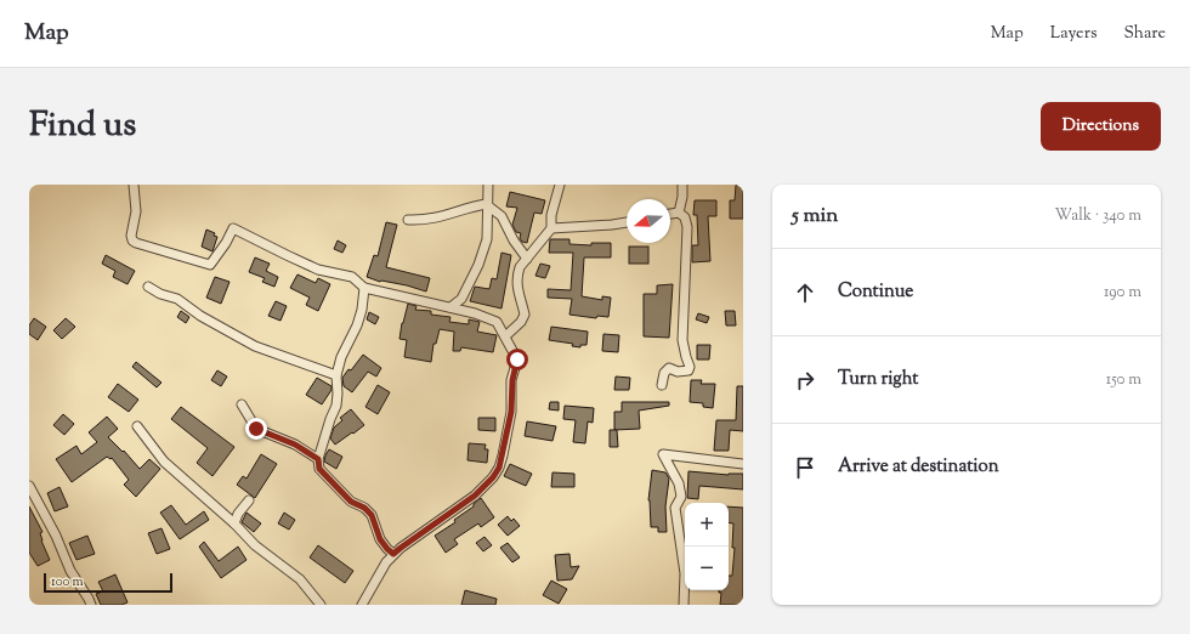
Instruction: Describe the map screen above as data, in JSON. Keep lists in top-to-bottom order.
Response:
{
  "scale_bar": "100 m",
  "north": "left",
  "page": {
    "header": "Map",
    "nav": ["Map", "Layers", "Share"],
    "title": "Find us",
    "buttons": "Directions",
    "heading": ["5 min", "Walk · 340 m"],
    "list": [
      ["Continue", "190 m"],
      ["Turn right", "150 m"],
      "Arrive at destination"
    ],
    "map_buttons": ["+", "−"],
    "scale": "100 m"
  }
}
